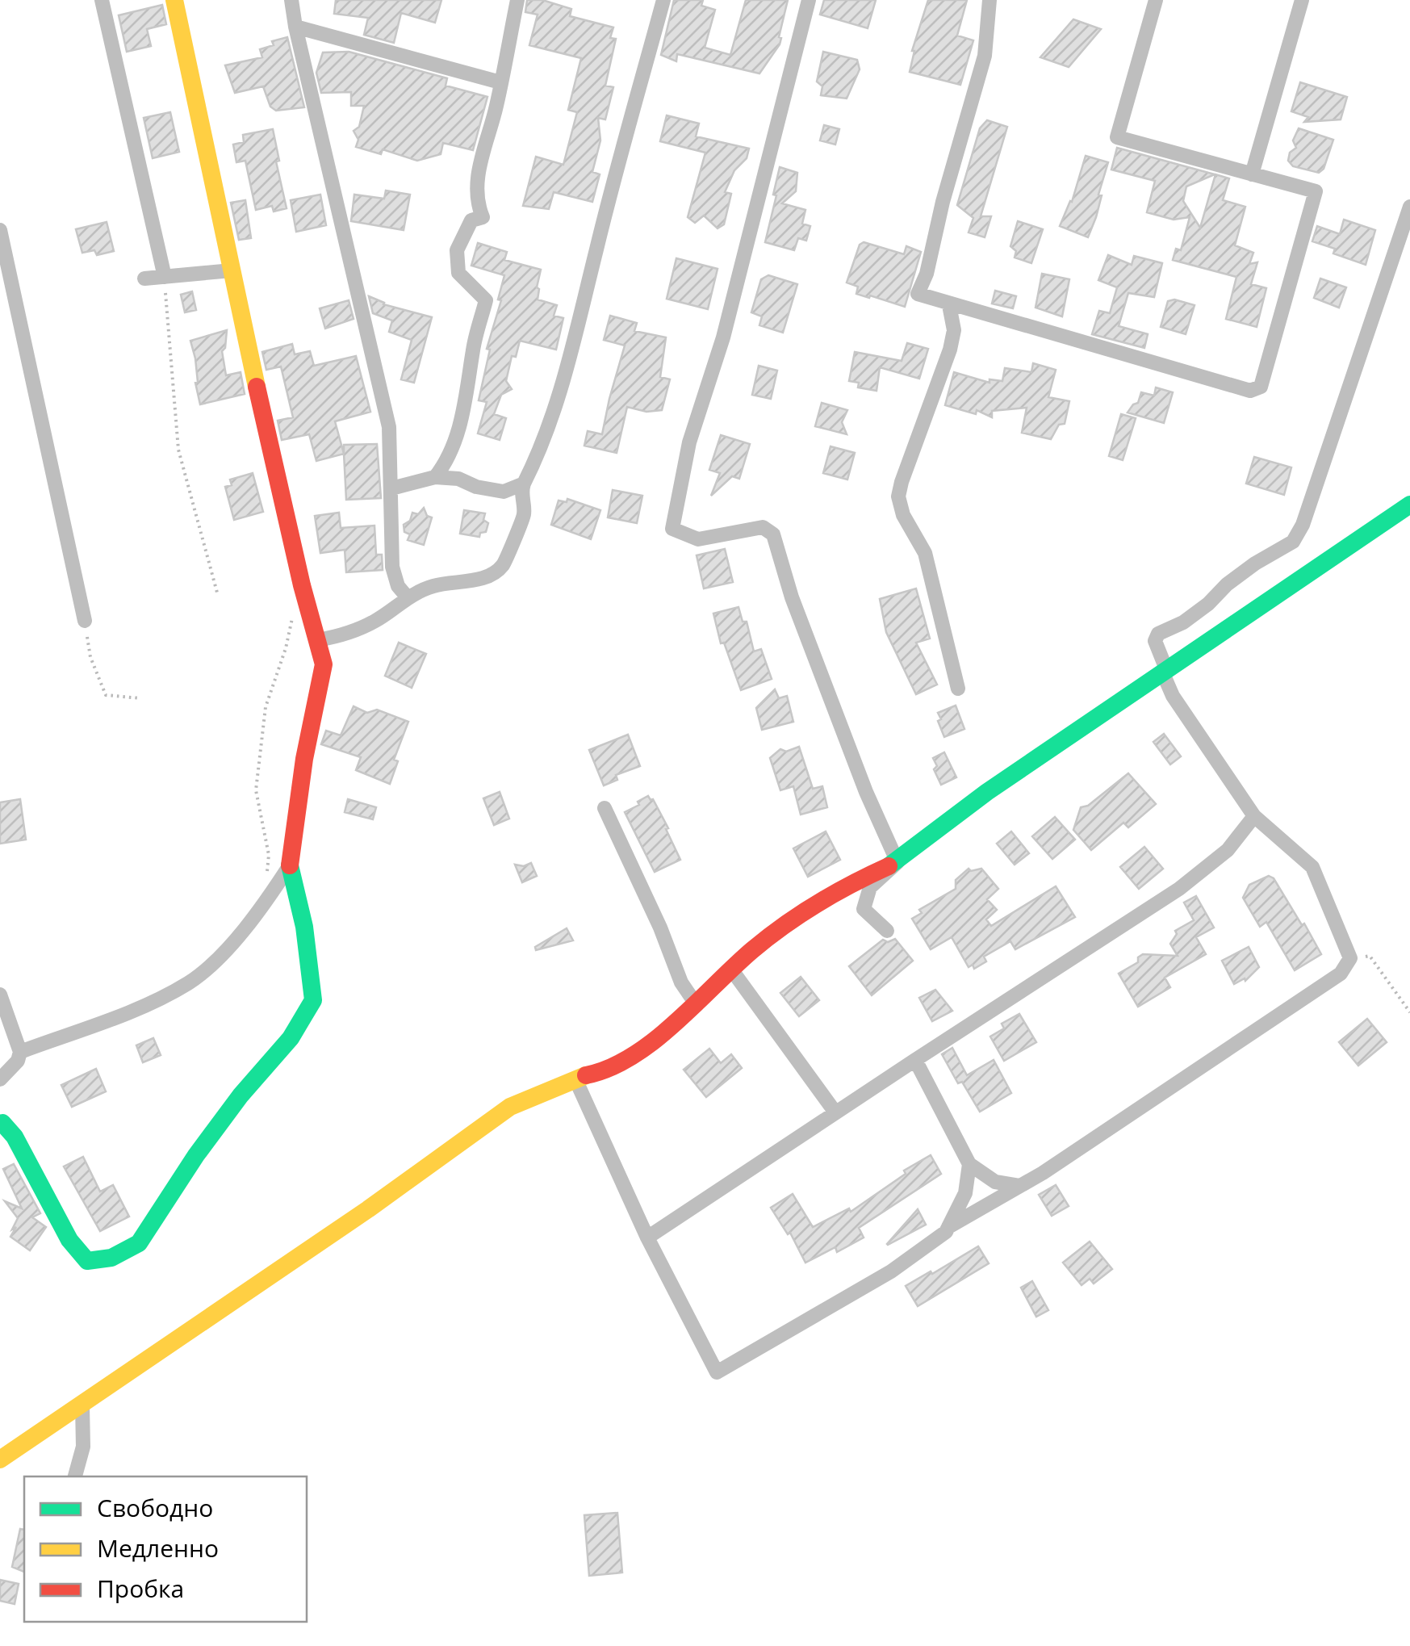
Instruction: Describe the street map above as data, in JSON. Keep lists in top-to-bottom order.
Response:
{
  "legend": ["Свободно", "Медленно", "Пробка"]
}
